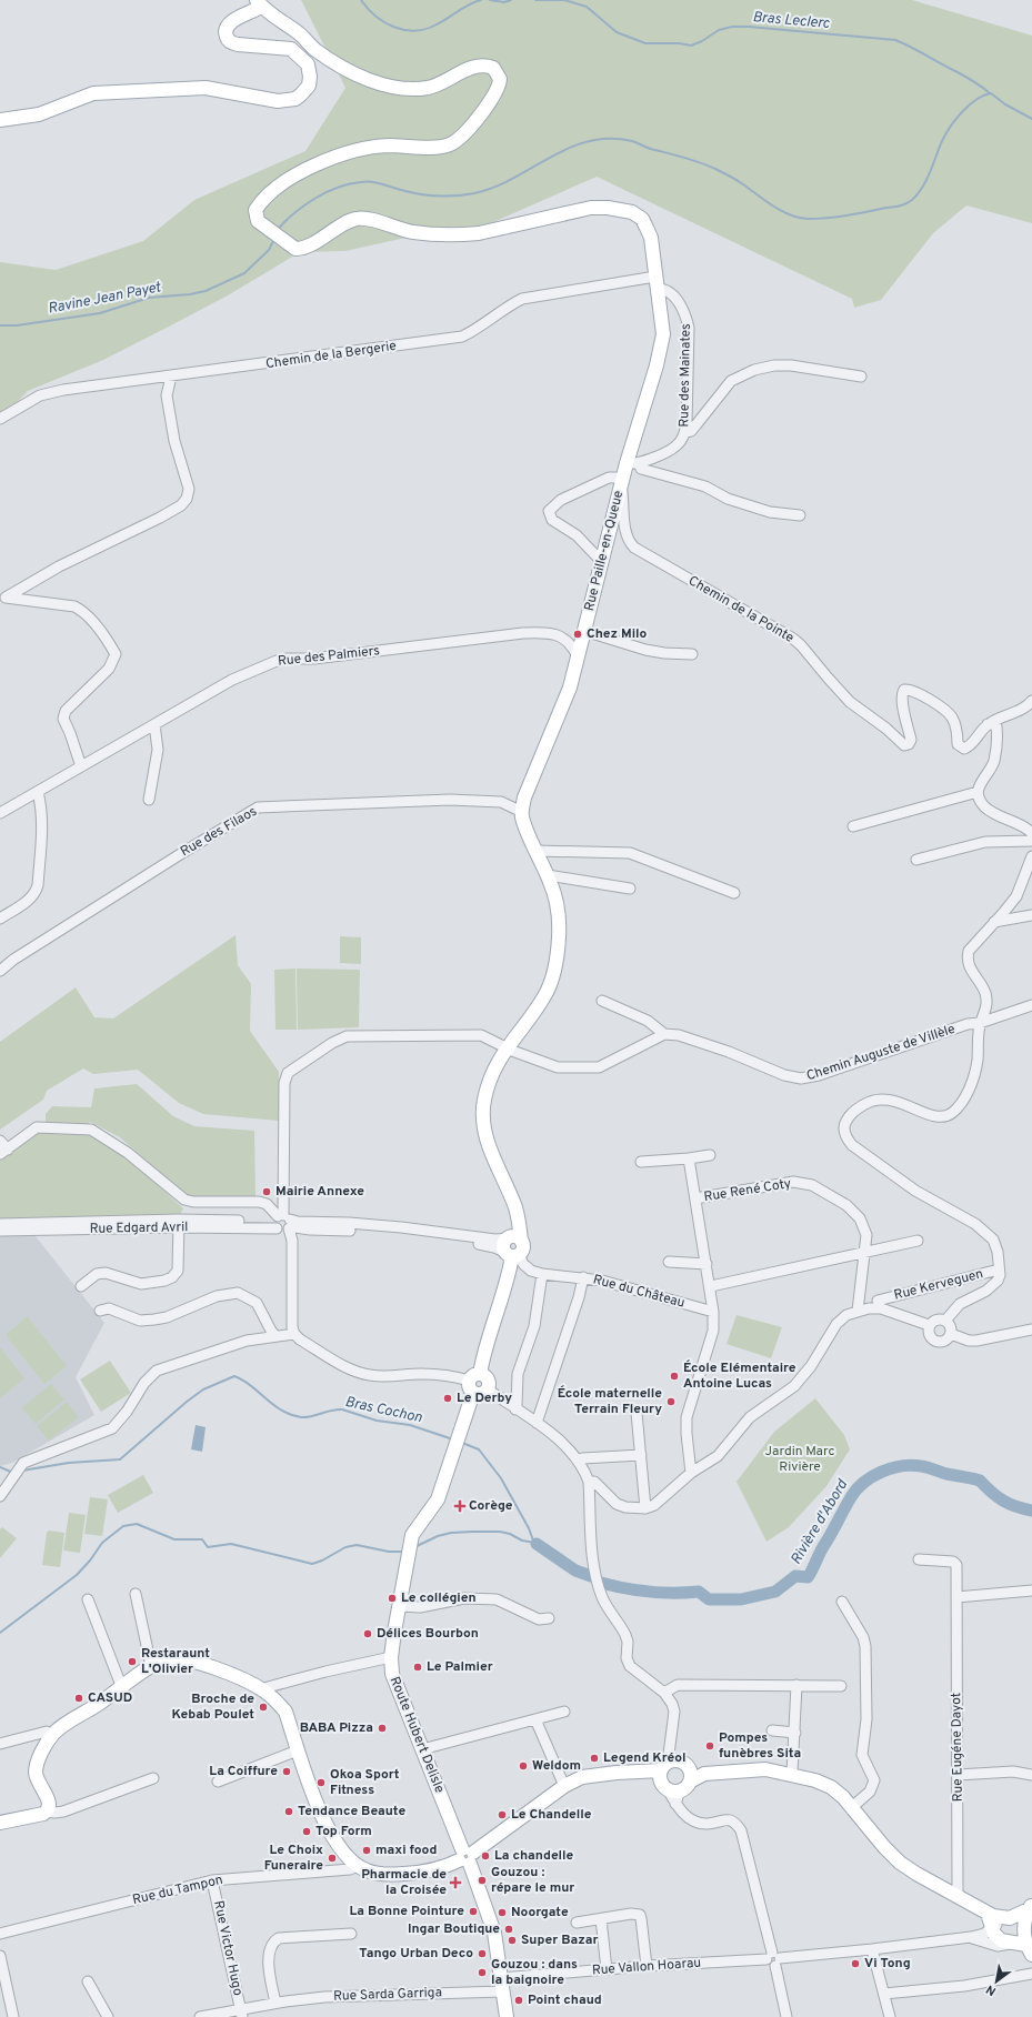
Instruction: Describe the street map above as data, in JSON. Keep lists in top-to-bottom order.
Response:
{
  "streets": {
    "main road": ["Rue Paille-en-Queue", "Route Hubert Delisle"],
    "street": [
      "Chemin de la Bergerie",
      "Rue des Mainates",
      "Chemin de la Pointe",
      "Rue des Palmiers",
      "Rue des Filaos",
      "Chemin Auguste de Villèle",
      "Rue René Coty",
      "Rue Edgard Avril",
      "Rue Kerveguen",
      "Rue du Château",
      "Rue Eugéne Dayot",
      "Rue du Tampon",
      "Rue Victor Hugo",
      "Rue Vallon Hoarau",
      "Rue Sarda Garriga"
    ]
  },
  "crossings": [
    ["Chemin de la Bergerie", "Rue des Mainates"],
    ["Chemin de la Bergerie", "Rue Paille-en-Queue"],
    ["Rue des Mainates", "Rue Paille-en-Queue"],
    ["Rue Paille-en-Queue", "Chemin de la Pointe"],
    ["Rue Paille-en-Queue", "Rue des Palmiers"],
    ["Rue Paille-en-Queue", "Rue des Filaos"],
    ["Rue Paille-en-Queue", "Rue Edgard Avril"],
    ["Rue Edgard Avril", "Rue du Château"],
    ["Route Hubert Delisle", "Rue Vallon Hoarau"],
    ["Route Hubert Delisle", "Rue Sarda Garriga"],
    ["Rue du Tampon", "Rue Victor Hugo"],
    ["Rue Victor Hugo", "Rue Sarda Garriga"],
    ["Rue Vallon Hoarau", "Rue Sarda Garriga"]
  ],
  "water": [
    "Bras Leclerc",
    "Ravine Jean Payet",
    "Bras Cochon",
    "Rivière d'Abord"
  ],
  "parks": ["Jardin Marc Rivière"],
  "places": {
    "other": [
      "Chez Milo",
      "Mairie Annexe",
      "École Elémentaire Antoine Lucas",
      "Le Derby",
      "École maternelle Terrain Fleury",
      "Le collégien",
      "Délices Bourbon",
      "Restaraunt L'Olivier",
      "Le Palmier",
      "CASUD",
      "Broche de Kebab Poulet",
      "BABA Pizza",
      "Pompes funèbres Sita",
      "Legend Kréol",
      "Weldom",
      "La Coiffure",
      "Okoa Sport Fitness",
      "Tendance Beaute",
      "Le Chandelle",
      "Top Form",
      "maxi food",
      "La chandelle",
      "Le Choix Funeraire",
      "Gouzou : répare le mur",
      "La Bonne Pointure",
      "Noorgate",
      "Ingar Boutique",
      "Super Bazar",
      "Tango Urban Deco",
      "Vi Tong",
      "Gouzou : dans la baignoire",
      "Point chaud"
    ],
    "health": ["Corège", "Pharmacie de la Croisée"]
  },
  "north": "bottom left"
}
